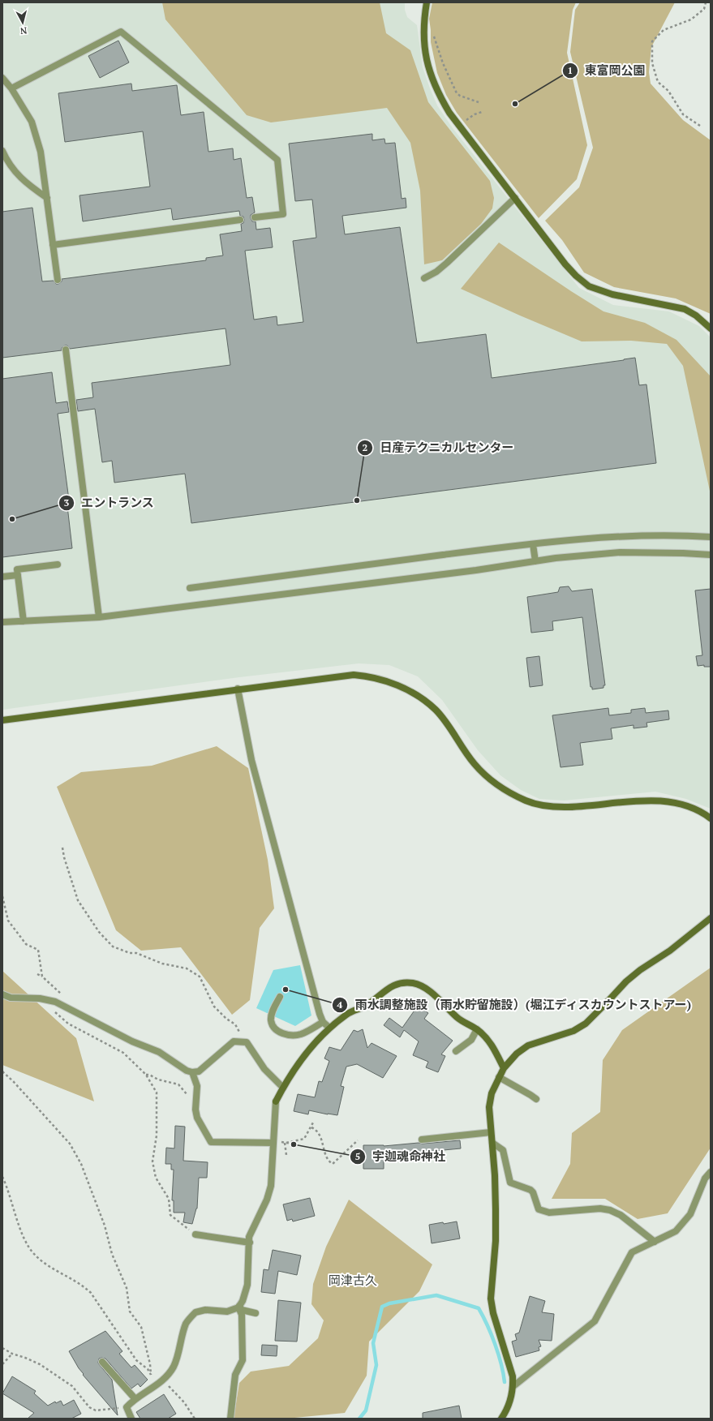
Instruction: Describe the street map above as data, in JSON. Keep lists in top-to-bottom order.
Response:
{
  "districts": ["岡津古久"],
  "places": [
    "東富岡公園",
    "日産テクニカルセンター",
    "エントランス",
    "雨水調整施設（雨水貯留施設）(堀江ディスカウントストアー)",
    "宇迦魂命神社"
  ],
  "north": "bottom"
}
